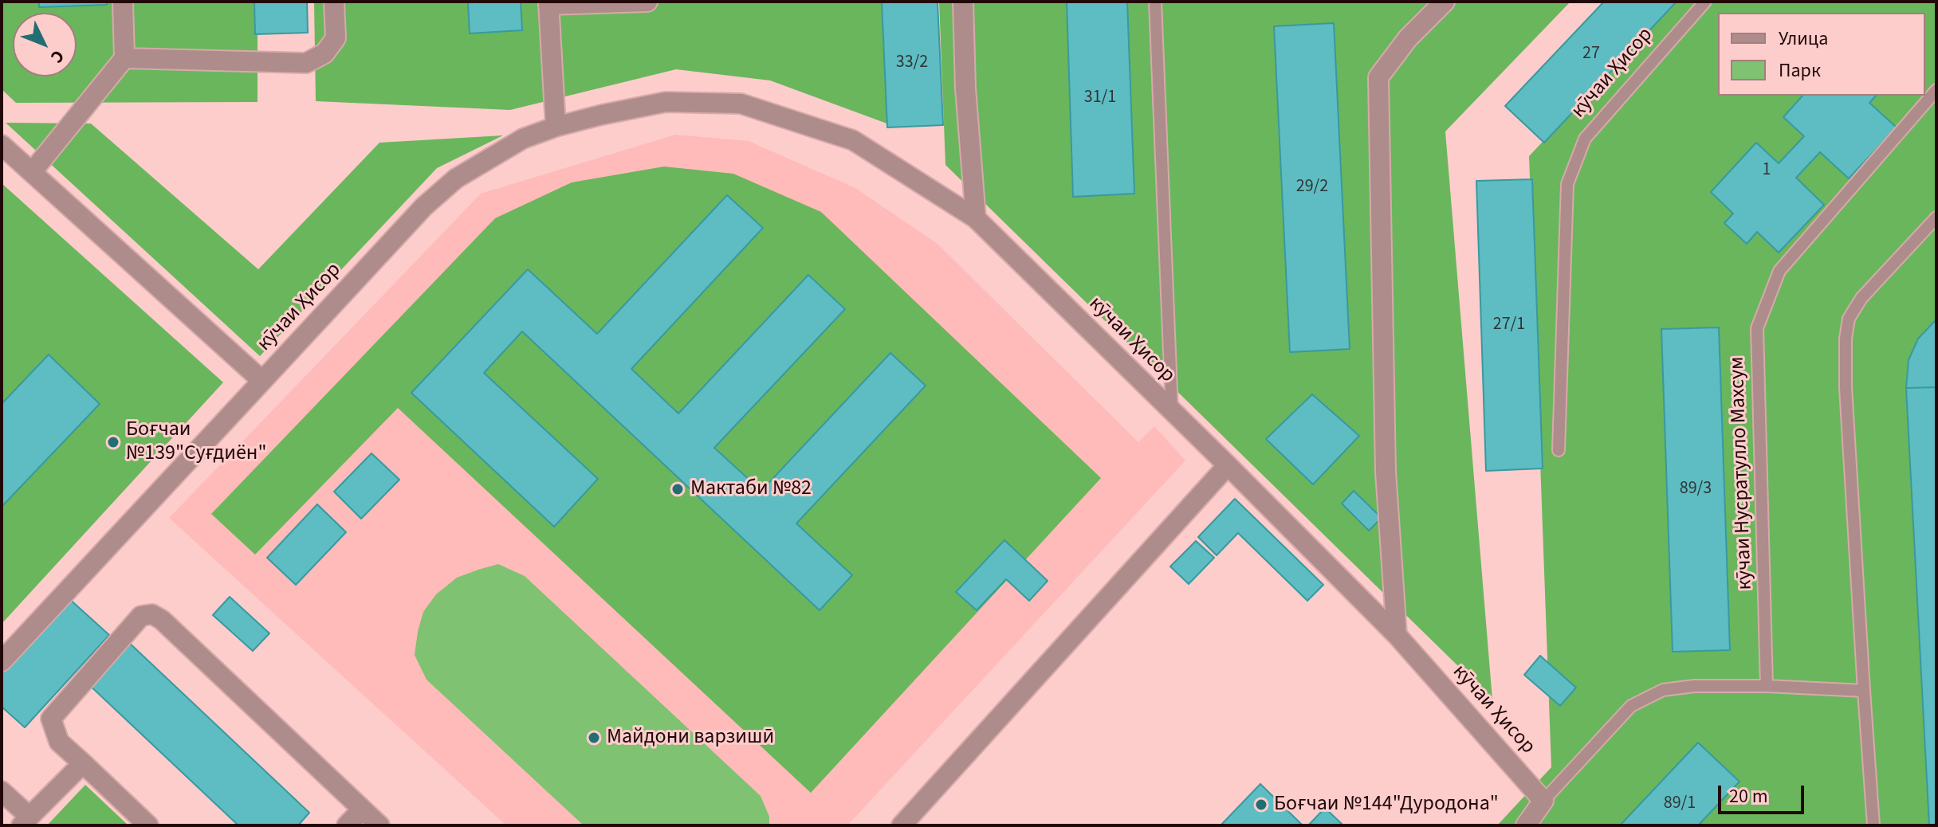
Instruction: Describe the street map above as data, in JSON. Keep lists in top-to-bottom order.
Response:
{
  "streets": {
    "street": ["кӯчаи Ҳисор"],
    "lane": ["кӯчаи Hусратулло Махсум"]
  },
  "places": [
    "Боғчаи №139\"Суғдиён\"",
    "Мактаби №82",
    "Майдони варзишӣ",
    "Боғчаи №144\"Дуродона\""
  ],
  "house_numbers": [
    "27",
    "33/2",
    "31/1",
    "1",
    "29/2",
    "27/1",
    "89/3",
    "89/1"
  ],
  "legend": ["Улица", "Парк"],
  "scale_bar": "20 m",
  "north": "bottom right"
}
